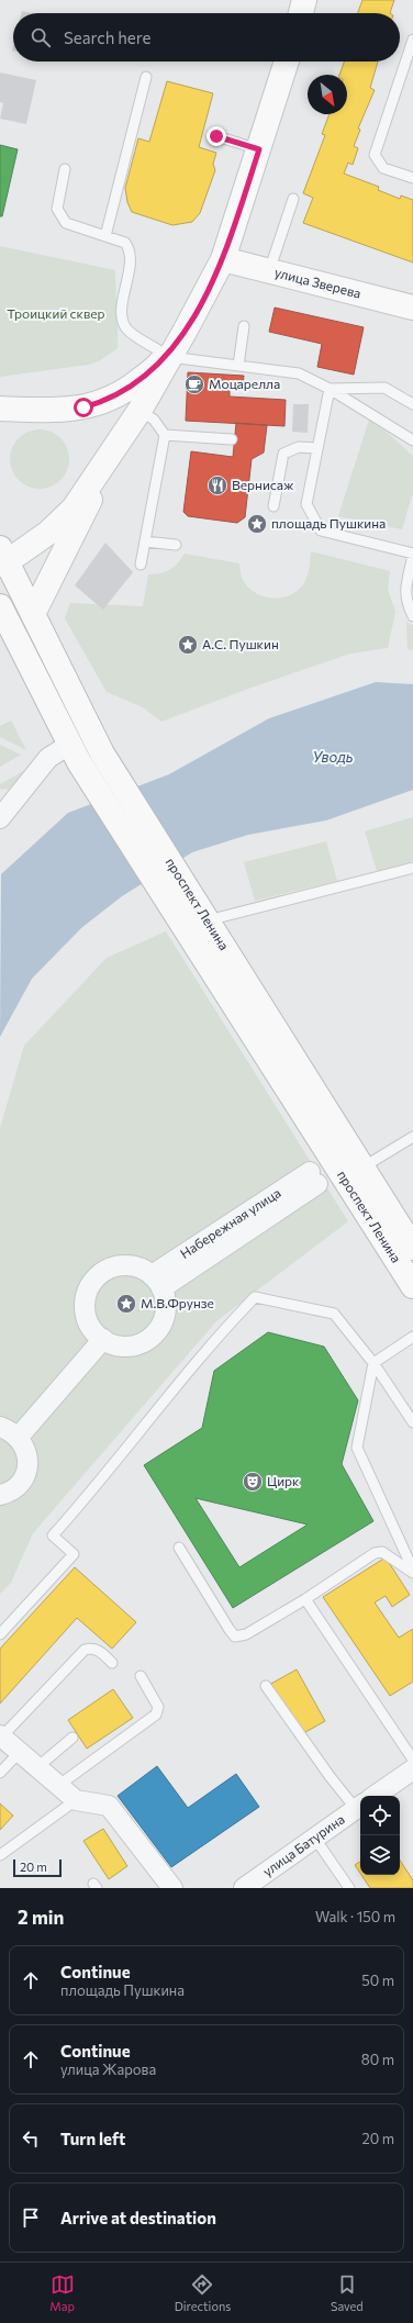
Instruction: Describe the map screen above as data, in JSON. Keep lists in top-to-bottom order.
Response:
{
  "streets": {
    "main road": ["улица Зверева", "проспект Ленина"],
    "street": ["Набережная улица", "улица Батурина"]
  },
  "water": ["Уводь"],
  "parks": ["Троицкий сквер"],
  "places": {
    "cafe": ["Моцарелла"],
    "restaurant": ["Вернисаж"],
    "place": ["площадь Пушкина", "А.C. Пушкин", "М.В.Фрунзе"],
    "theatre": ["Цирк"]
  },
  "scale_bar": "20 m",
  "north": "bottom right",
  "page": {
    "search": "Search here",
    "scale": "20 m",
    "heading": ["2 min", "Walk · 150 m"],
    "list": [
      ["Continue", "площадь Пушкина", "50 m"],
      ["Continue", "улица Жарова", "80 m"],
      ["Turn left", "20 m"],
      "Arrive at destination"
    ],
    "nav": ["Map", "Directions", "Saved"]
  }
}
